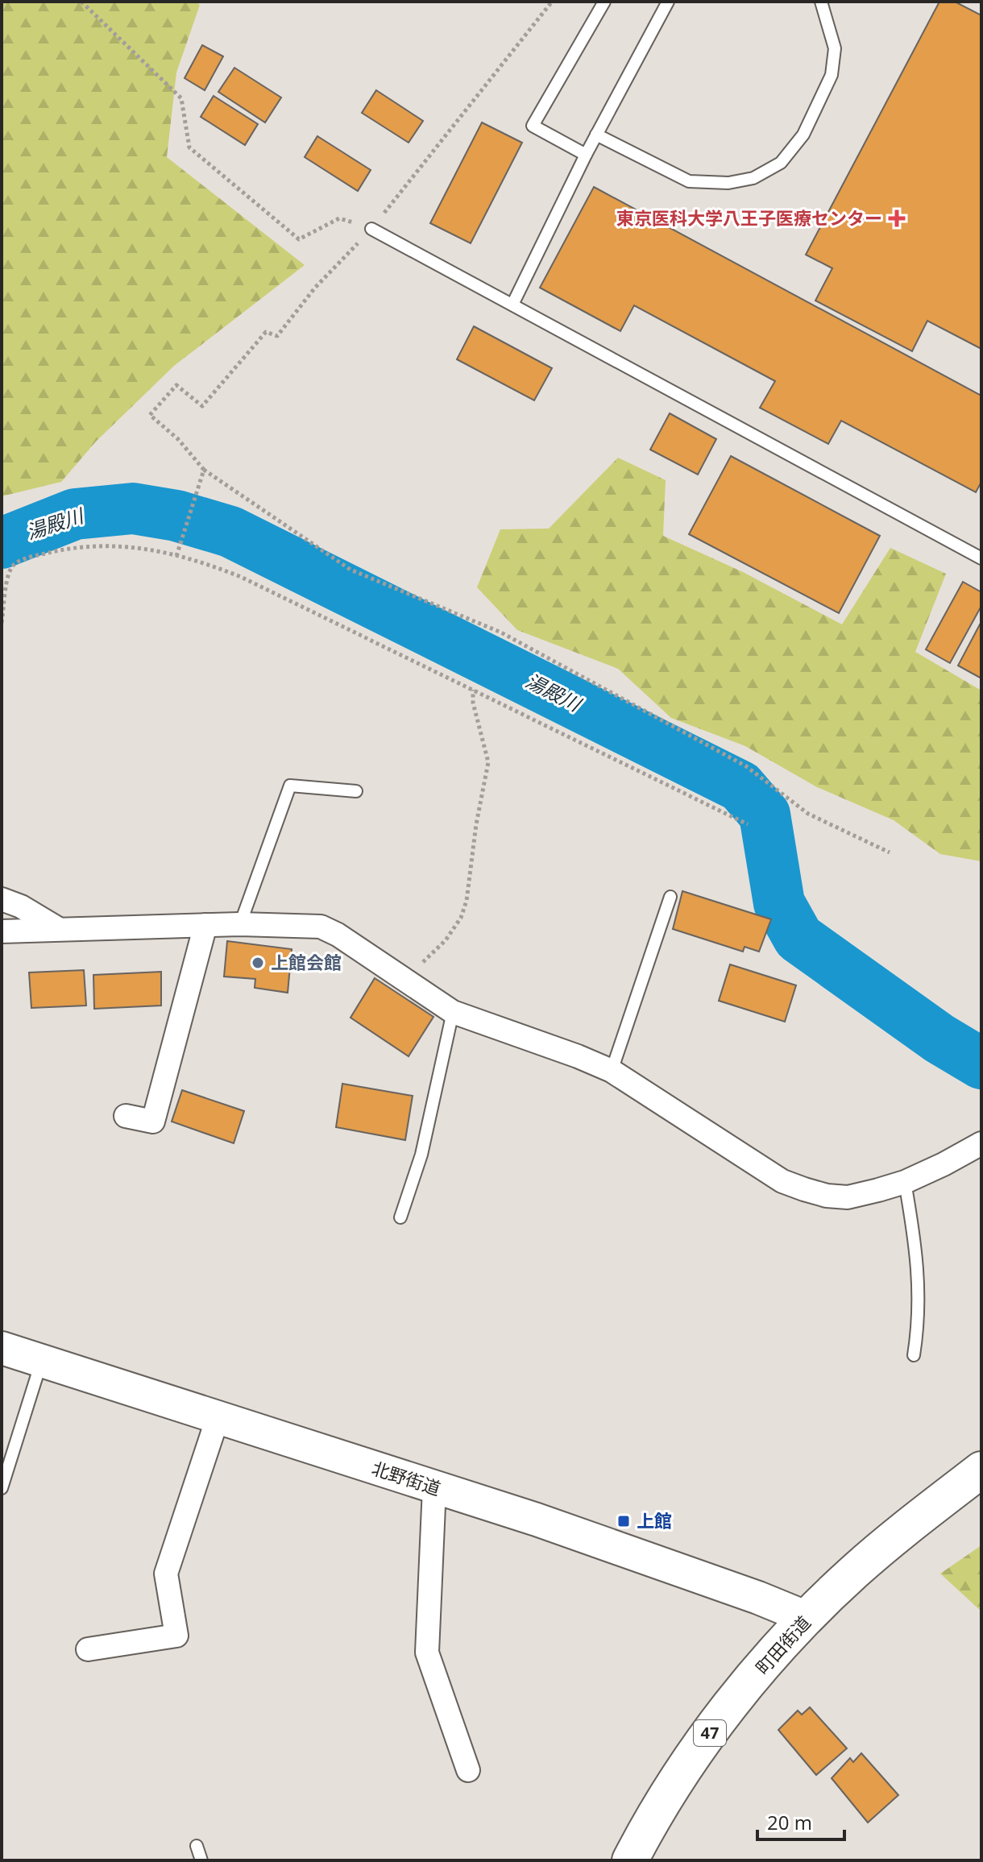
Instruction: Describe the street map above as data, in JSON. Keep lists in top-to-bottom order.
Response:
{
  "streets": {
    "main road": ["北野街道", "町田街道", "47"]
  },
  "crossings": [
    ["北野街道", "町田街道"]
  ],
  "water": ["湯殿川"],
  "places": {
    "health": ["東京医科大学八王子医療センター"],
    "other": ["上館会館"],
    "transit": ["上館"]
  },
  "scale_bar": "20 m"
}
